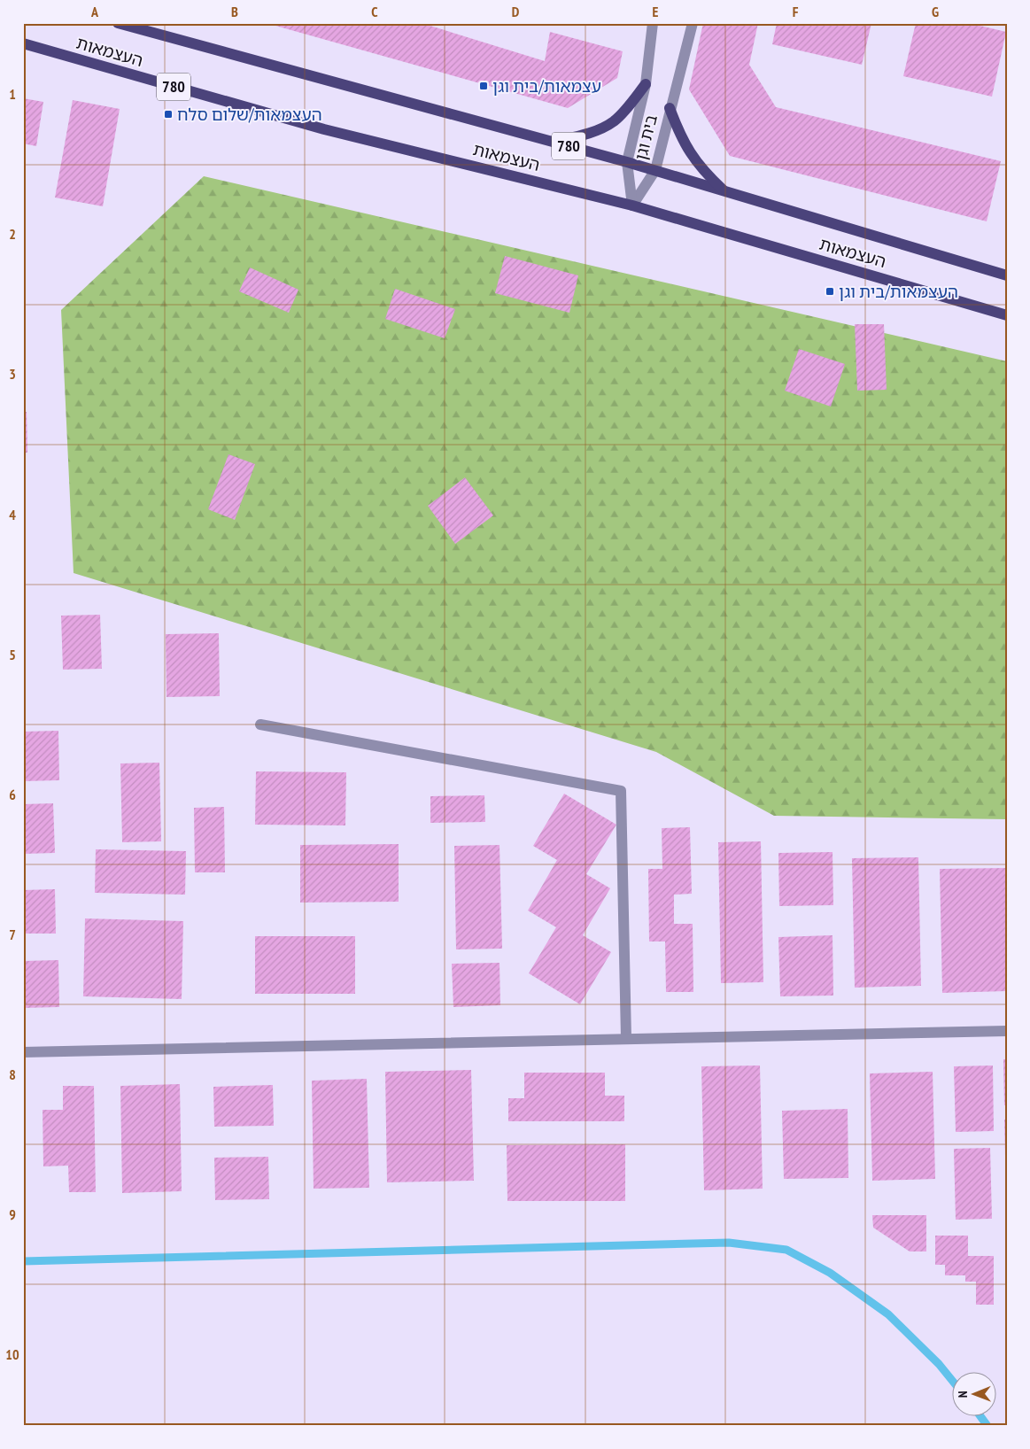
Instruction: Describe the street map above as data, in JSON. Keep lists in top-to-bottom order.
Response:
{
  "streets": {
    "main road": ["העצמאות", "780"],
    "street": ["בית וגן"]
  },
  "crossings": [
    ["העצמאות", "בית וגן"]
  ],
  "places": {
    "transit": ["עצמאות/בית וגן", "העצמאות/שלום סלח", "העצמאות/בית וגן"]
  },
  "north": "left",
  "grid": {
    "columns": [
      "A",
      "B",
      "C",
      "D",
      "E",
      "F",
      "G"
    ],
    "rows": [
      "1",
      "2",
      "3",
      "4",
      "5",
      "6",
      "7",
      "8",
      "9",
      "10"
    ]
  }
}
